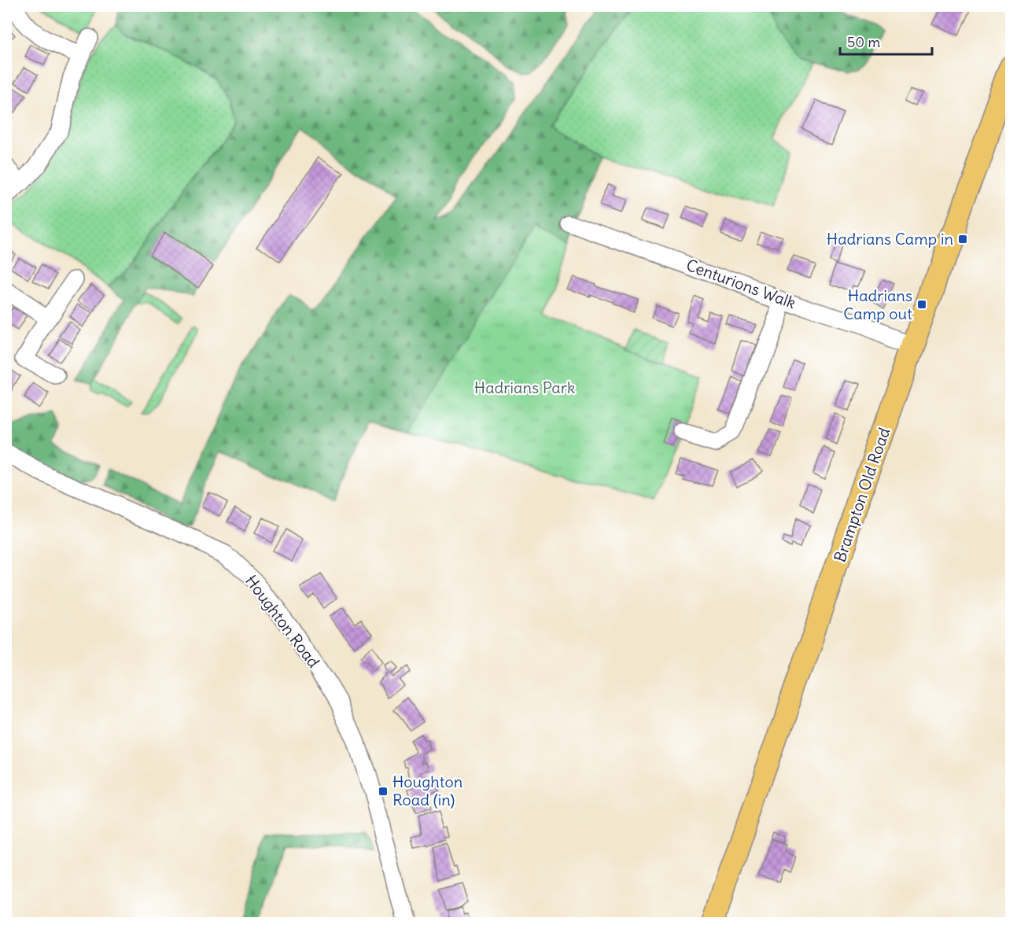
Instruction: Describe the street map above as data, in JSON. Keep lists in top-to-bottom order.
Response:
{
  "streets": {
    "main road": ["Brampton Old Road"],
    "street": ["Centurions Walk", "Houghton Road"]
  },
  "crossings": [
    ["Centurions Walk", "Brampton Old Road"]
  ],
  "parks": ["Hadrians Park"],
  "places": {
    "transit": ["Hadrians Camp in", "Hadrians Camp out", "Houghton Road (in)"]
  },
  "scale_bar": "50 m"
}
